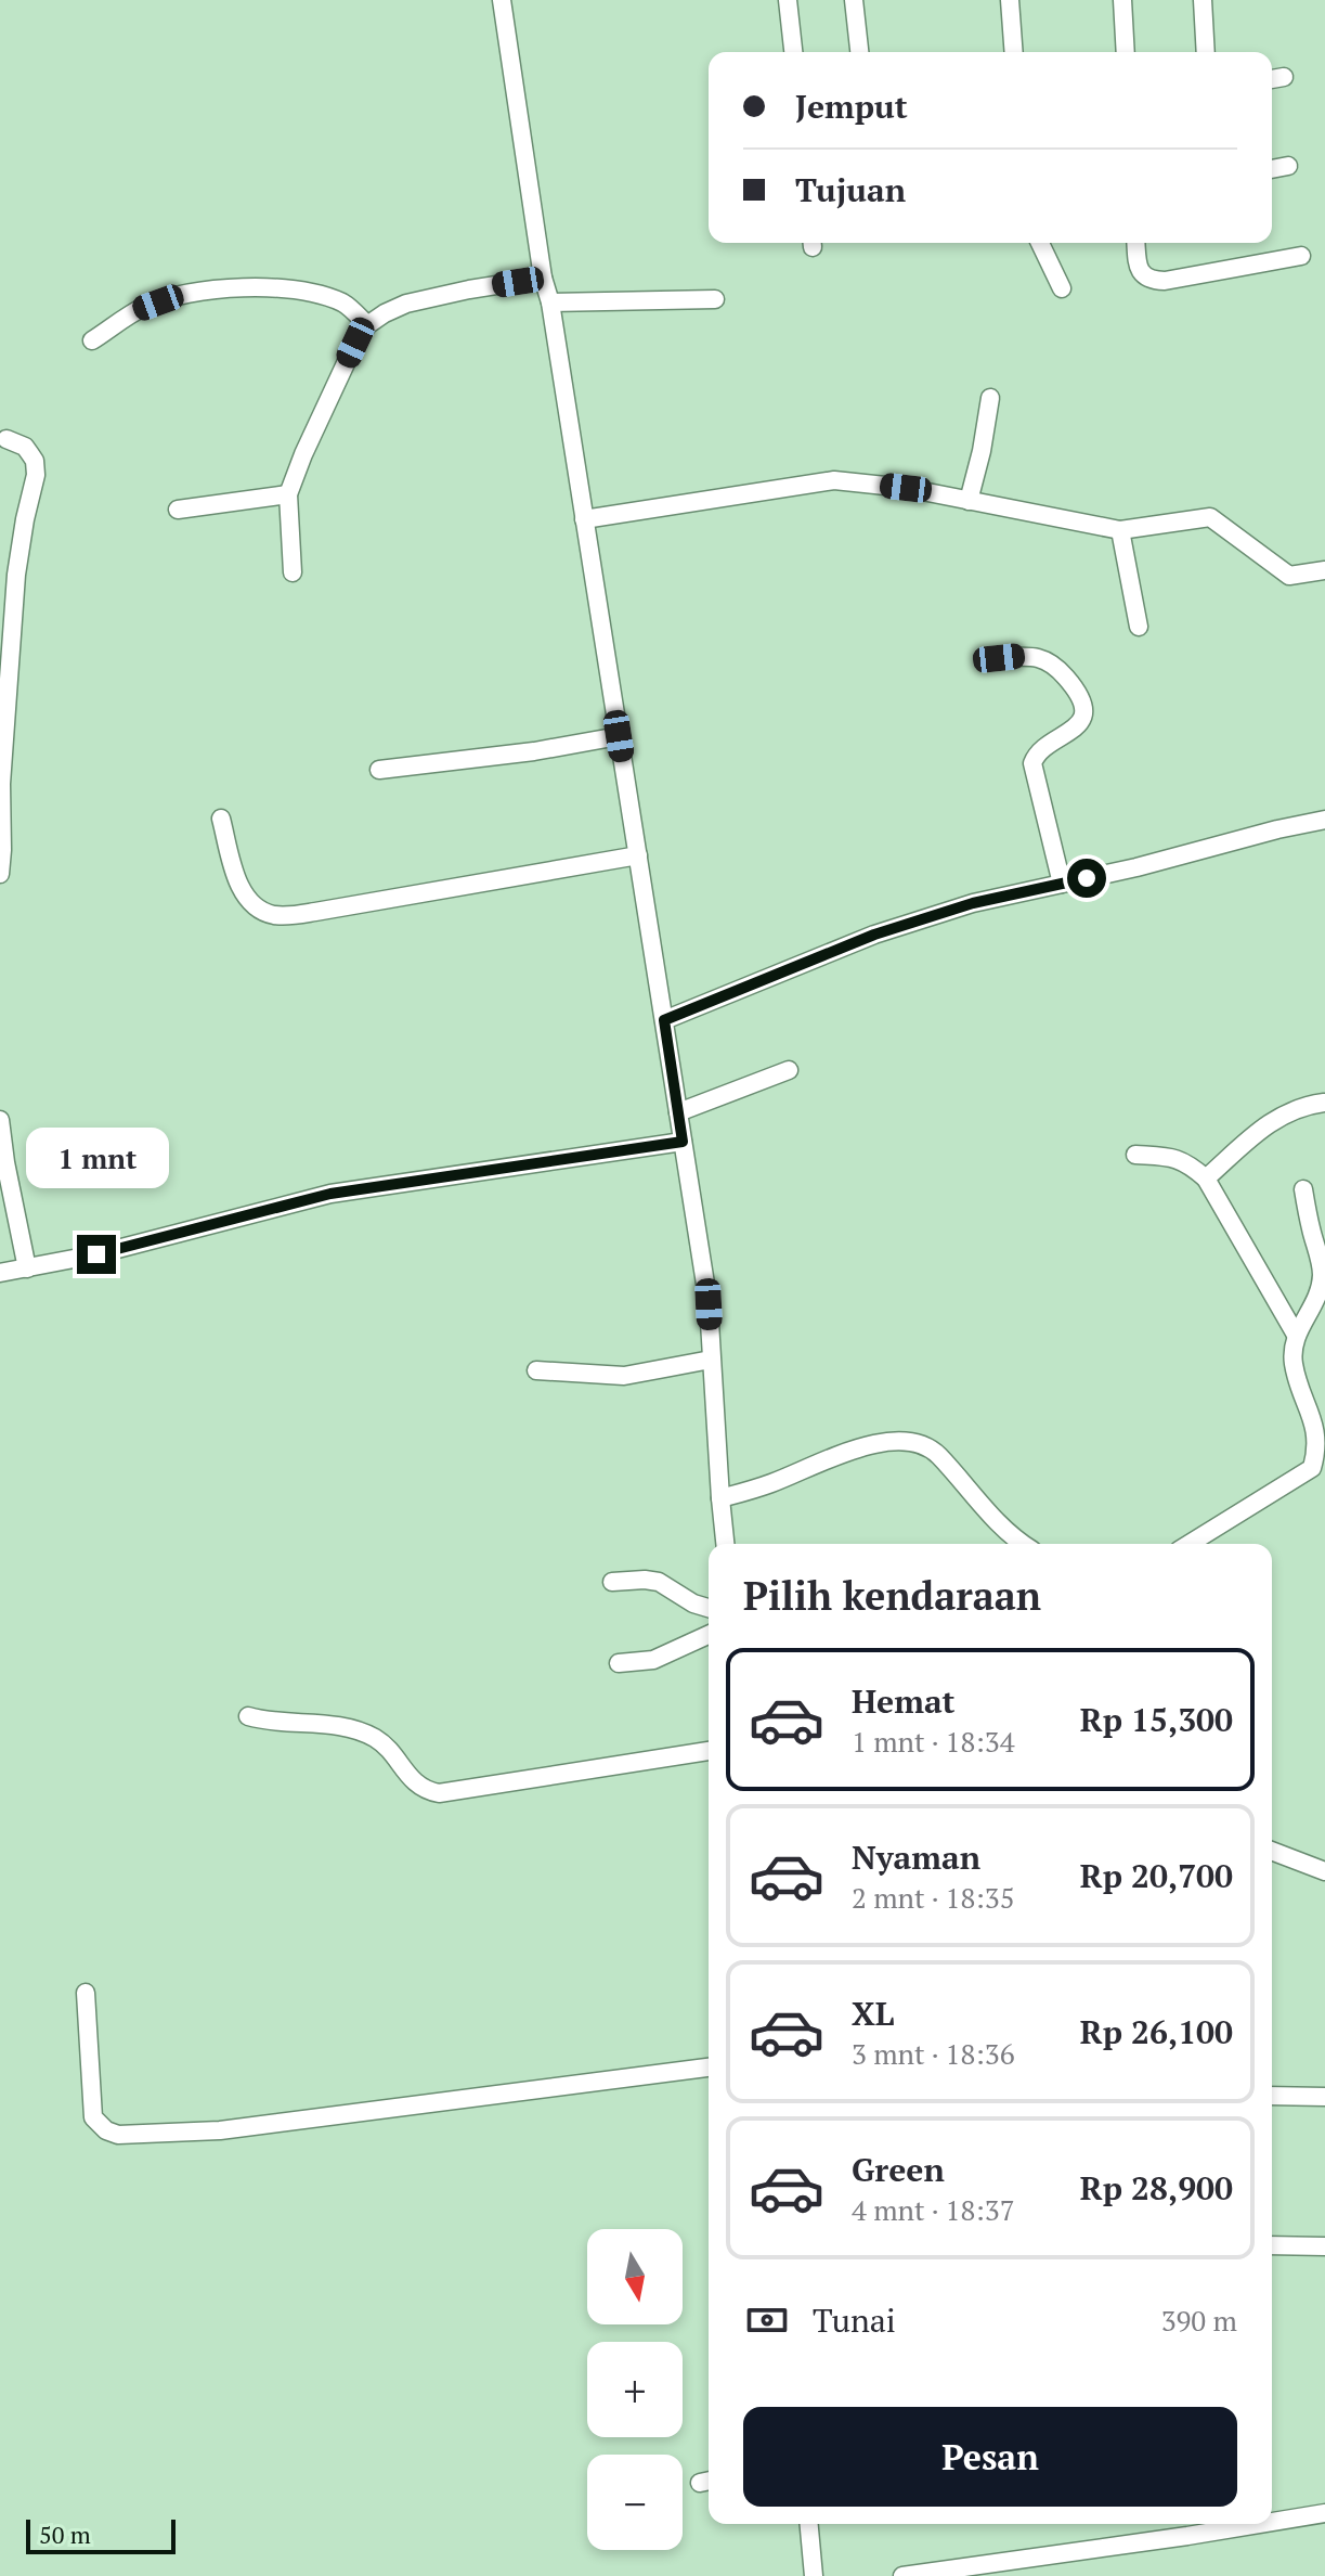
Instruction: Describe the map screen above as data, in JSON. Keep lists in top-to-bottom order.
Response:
{
  "scale_bar": "50 m",
  "north": "bottom",
  "page": {
    "banner": ["Jemput", "Tujuan"],
    "bubble": "1 mnt",
    "heading": "Pilih kendaraan",
    "list": [
      {
        "name": "Hemat",
        "note": "1 mnt · 18:34",
        "value": "Rp 15,300"
      },
      {
        "name": "Nyaman",
        "note": "2 mnt · 18:35",
        "value": "Rp 20,700"
      },
      {
        "name": "XL",
        "note": "3 mnt · 18:36",
        "value": "Rp 26,100"
      },
      {
        "name": "Green",
        "note": "4 mnt · 18:37",
        "value": "Rp 28,900"
      }
    ],
    "map_buttons": ["+", "−"],
    "pay": ["Tunai", "390 m"],
    "buttons": "Pesan",
    "scale": "50 m"
  }
}
